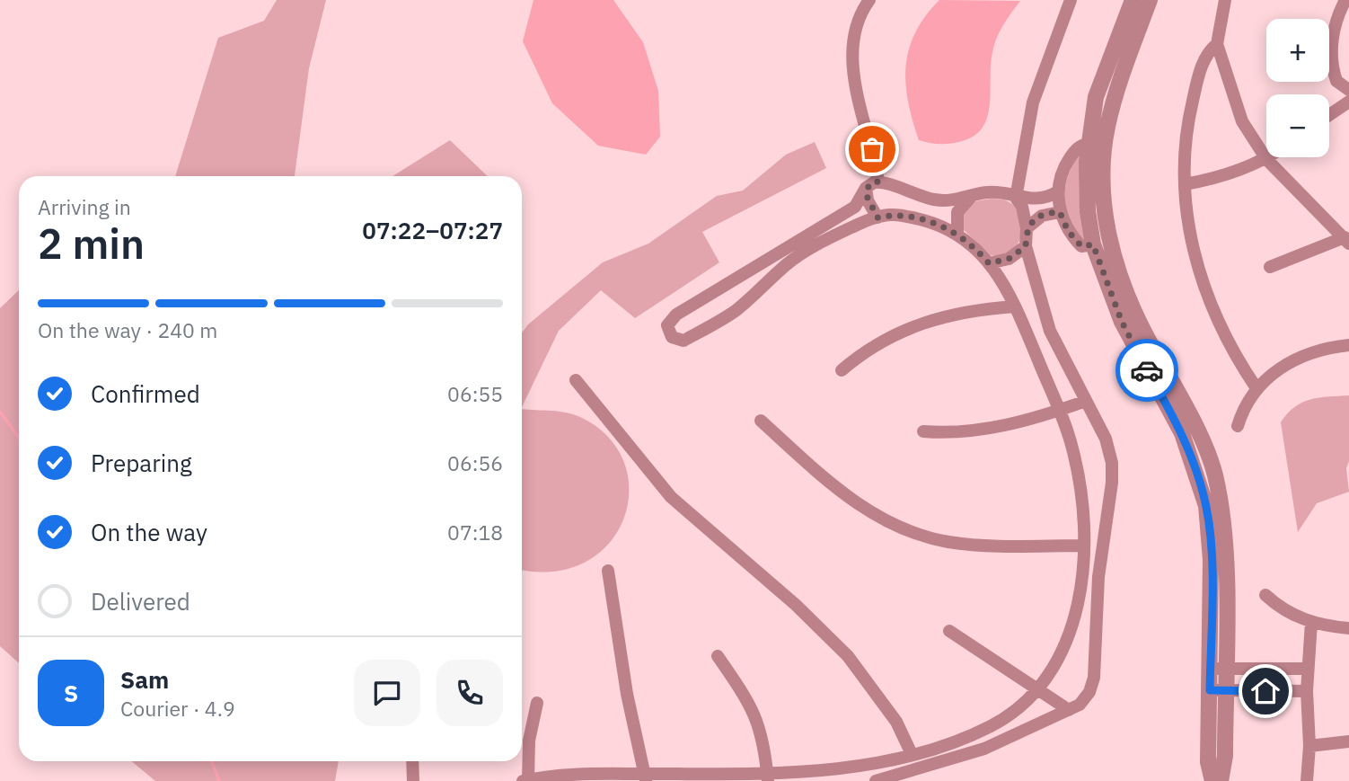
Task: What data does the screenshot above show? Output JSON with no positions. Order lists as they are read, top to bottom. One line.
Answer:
{"page":{"map_buttons":["+","−"],"heading":["2 min","Arriving in","07:22–07:27"],"panel":["Sam","Courier · 4.9"],"bar":"On the way · 240 m","list":[["Confirmed","06:55"],["Preparing","06:56"],["On the way","07:18"],"Delivered"],"round":"S"}}
